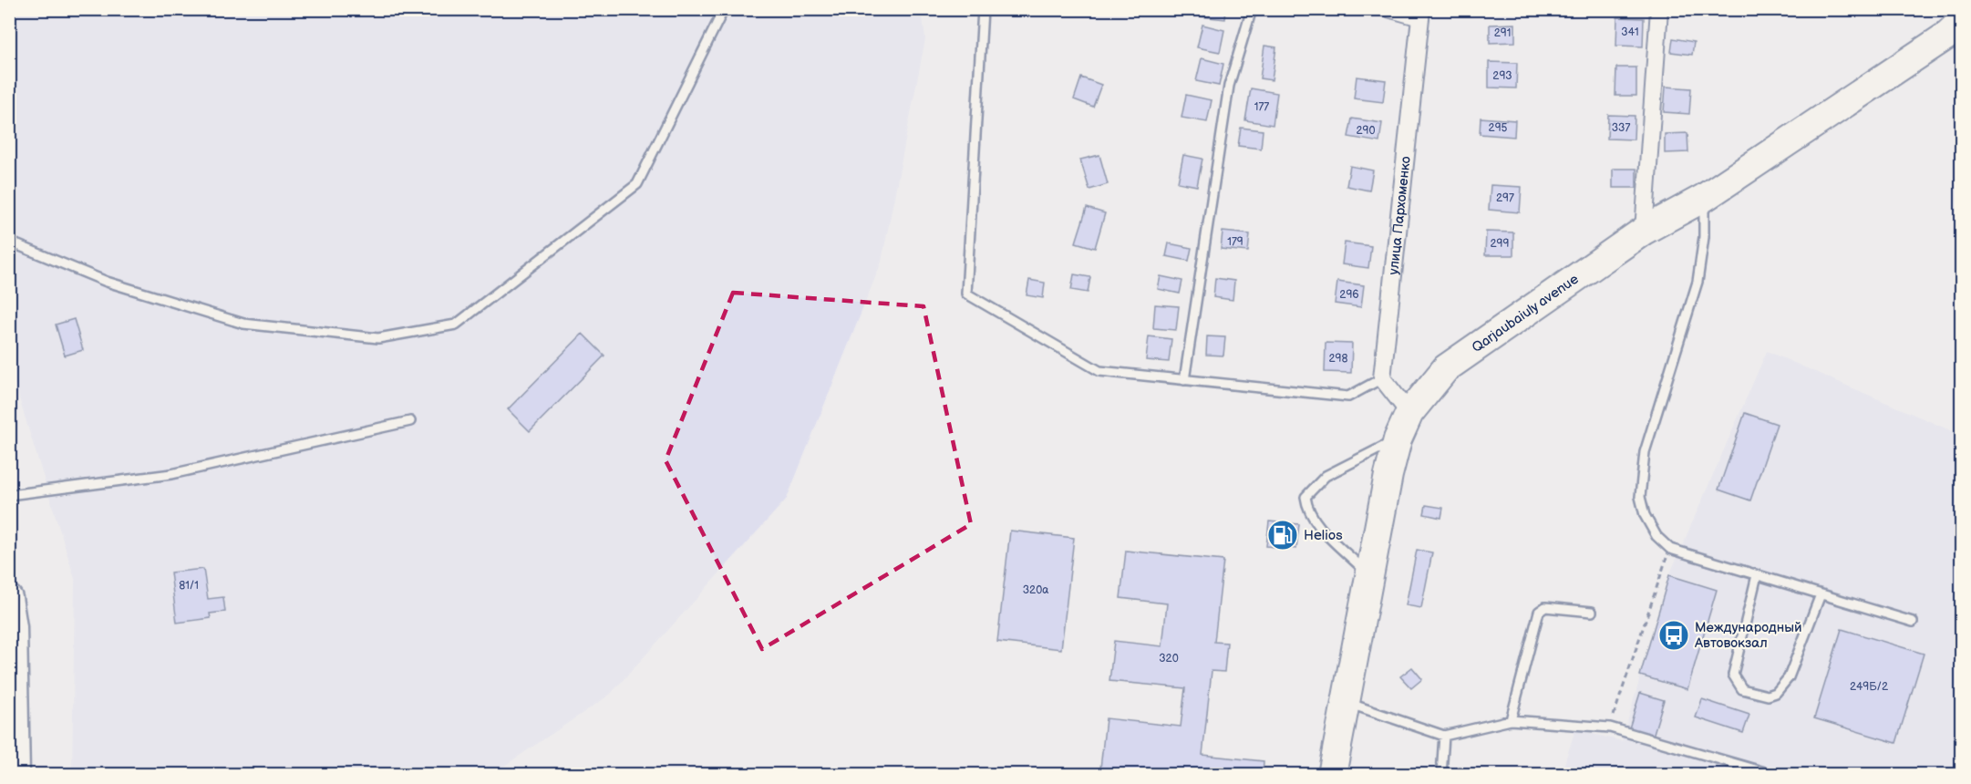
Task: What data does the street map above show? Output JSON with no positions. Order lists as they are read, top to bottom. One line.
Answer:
{"streets":{"highway":["Qarjaubaiuly avenue"],"street":["улица Пархоменко"]},"places":{"fuel station":["Helios"],"bus stop":["Международный Автовокзал"]},"house_numbers":["341","291","293","177","295","337","290","297","179","299","296","298","81/1","320а","320","249Б/2"]}
